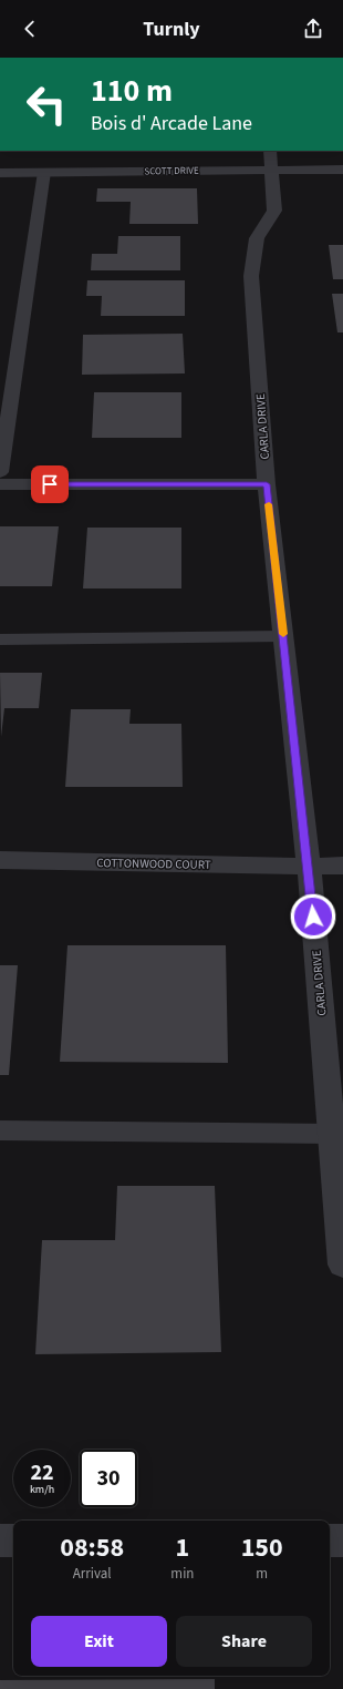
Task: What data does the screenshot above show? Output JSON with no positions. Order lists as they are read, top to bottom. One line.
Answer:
{"streets":{"street":["SCOTT DRIVE","CARLA DRIVE","COTTONWOOD COURT"]},"crossings":[["SCOTT DRIVE","CARLA DRIVE"],["CARLA DRIVE","COTTONWOOD COURT"]],"page":{"header":"Turnly","turn":["110 m","Bois d' Arcade Lane"],"speed":"22 km/h","limit":"30","eta":["08:58","Arrival","1","min","150","m"],"buttons":["Exit","Share"]}}
